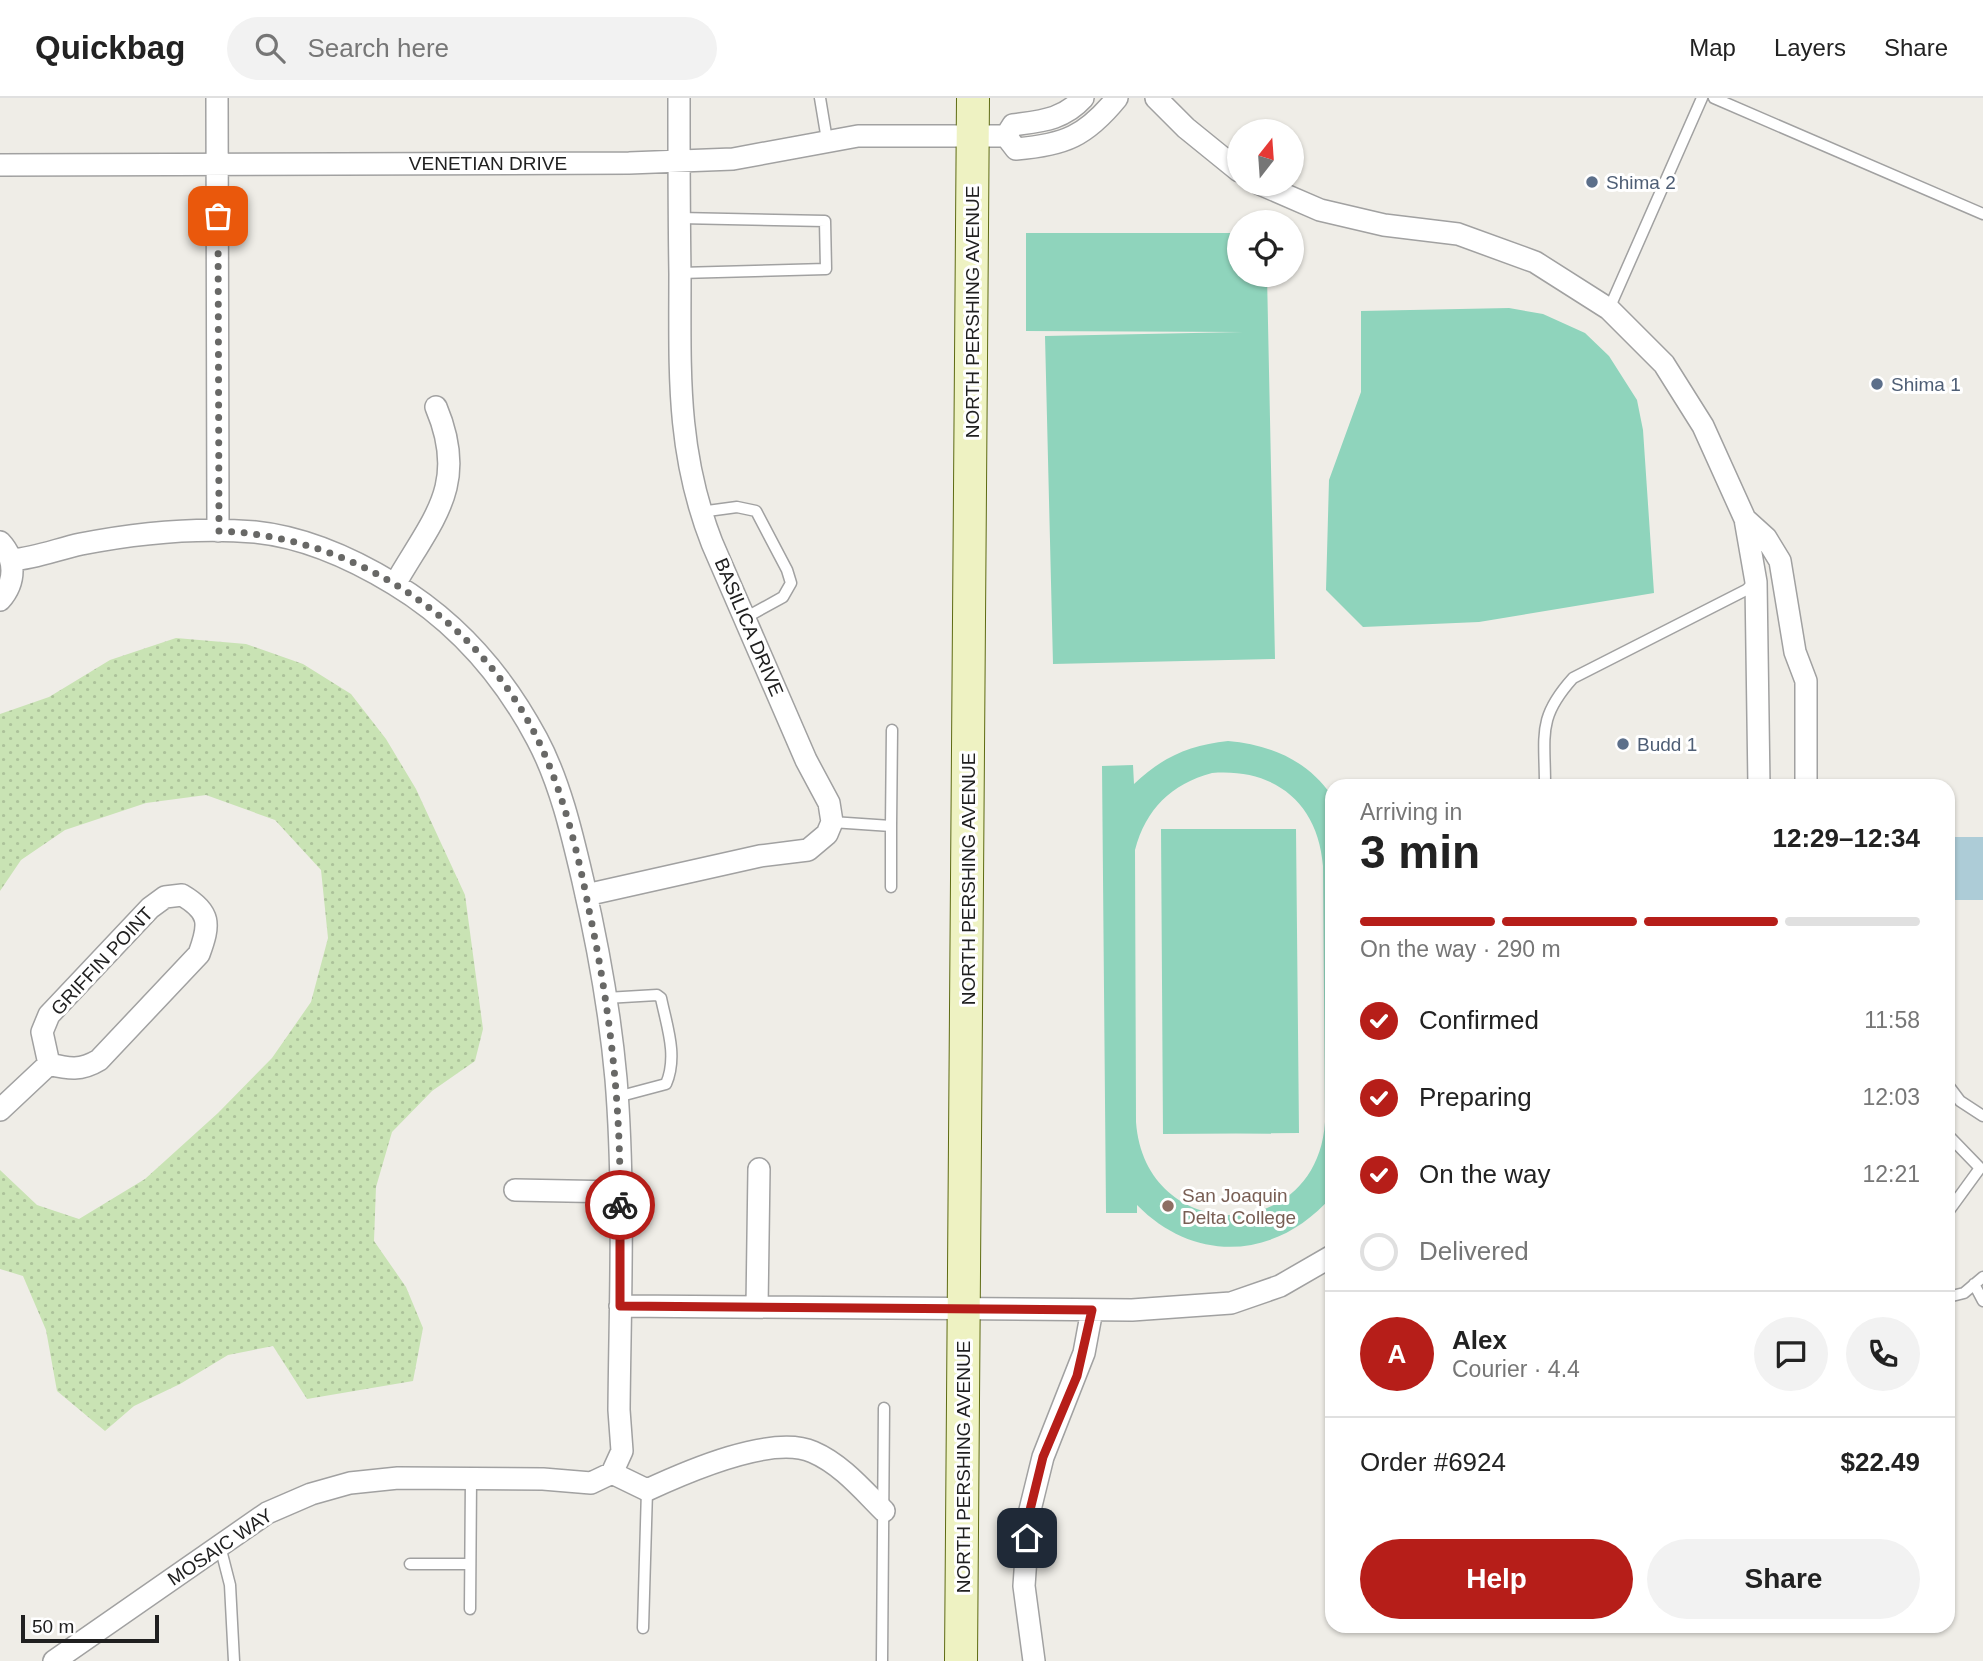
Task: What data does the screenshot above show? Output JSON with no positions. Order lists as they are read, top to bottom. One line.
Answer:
{"streets":{"main road":["NORTH PERSHING AVENUE"],"street":["VENETIAN DRIVE","BASILICA DRIVE","GRIFFIN POINT","MOSAIC WAY"]},"crossings":[["VENETIAN DRIVE","NORTH PERSHING AVENUE"],["VENETIAN DRIVE","BASILICA DRIVE"]],"places":["Shima 2","Shima 1","Budd 1","San Joaquin Delta College"],"scale_bar":"50 m","north":"top","page":{"header":"Quickbag","search":"Search here","nav":["Map","Layers","Share"],"heading":["3 min","Arriving in","12:29–12:34"],"panel":["Alex","Courier · 4.4","Order #6924","$22.49"],"bar":"On the way · 290 m","list":[["Confirmed","11:58"],["Preparing","12:03"],["On the way","12:21"],"Delivered"],"round":"A","buttons":["Help","Share"],"scale":"50 m"}}
